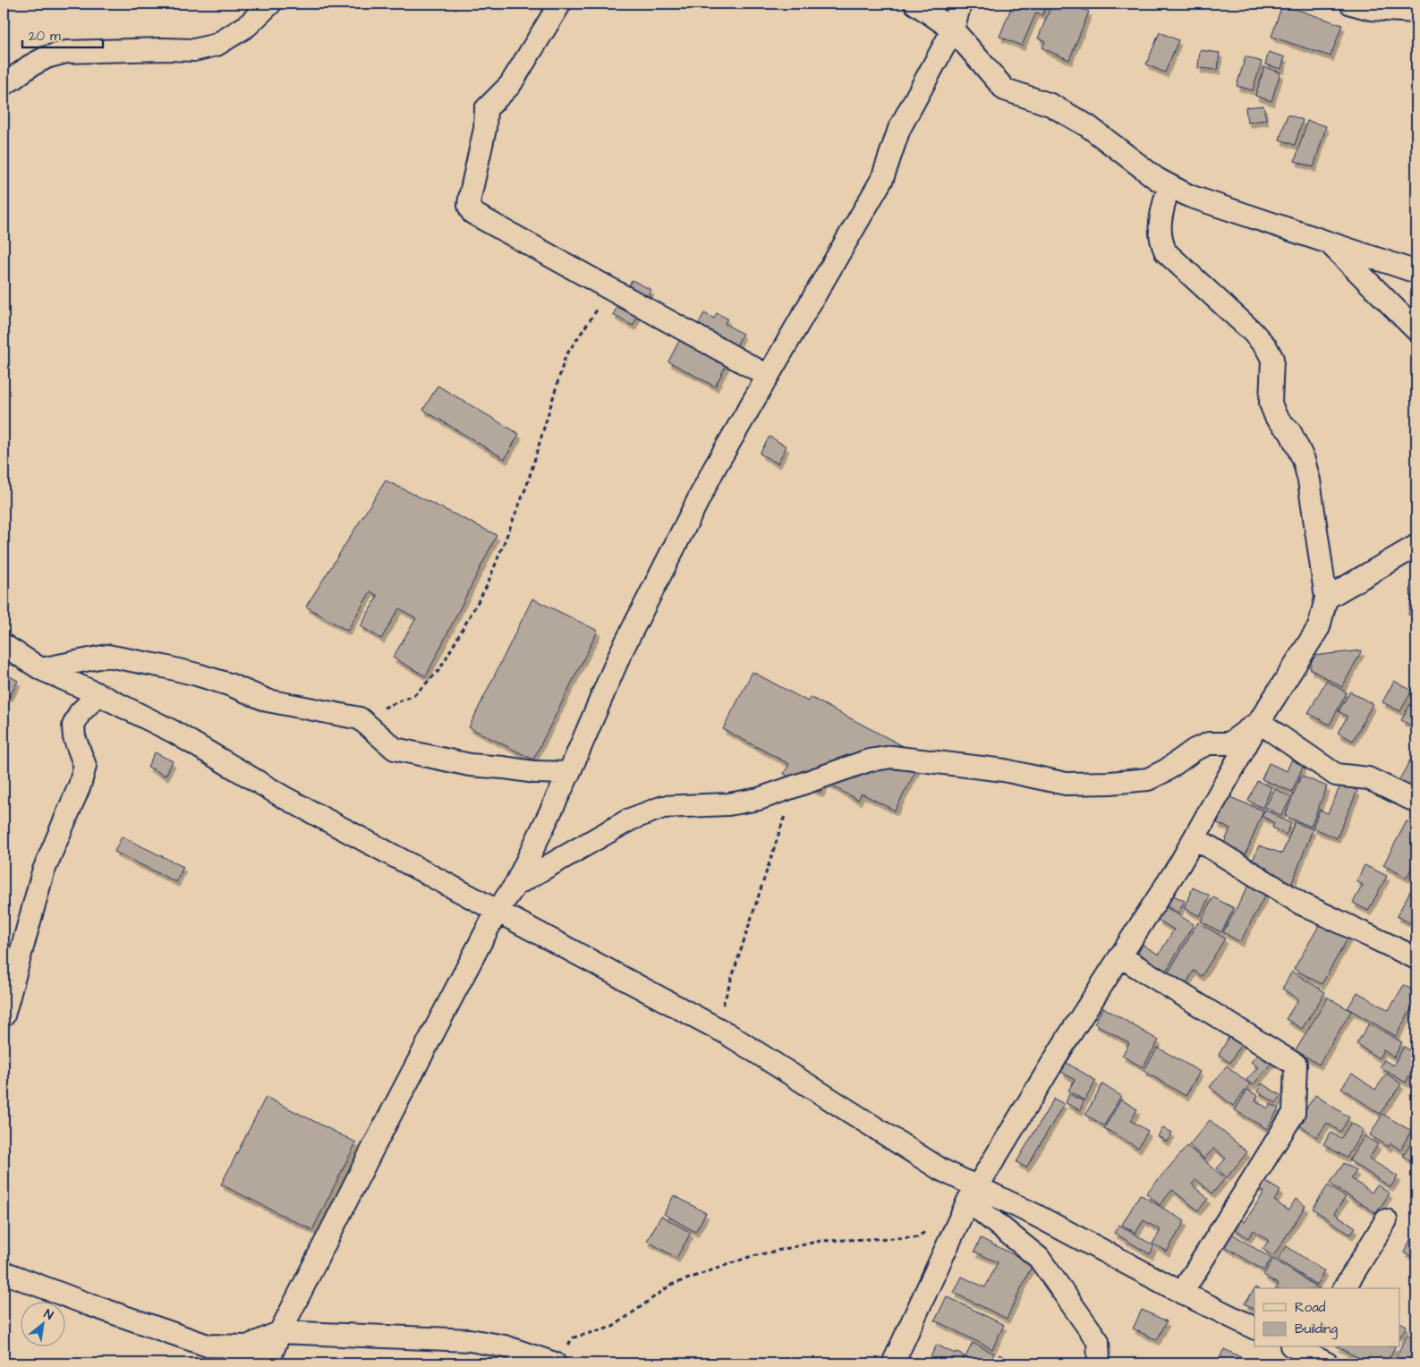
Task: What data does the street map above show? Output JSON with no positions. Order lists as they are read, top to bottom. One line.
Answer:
{"legend":["Road","Building"],"scale_bar":"20 m","north":"top right"}
